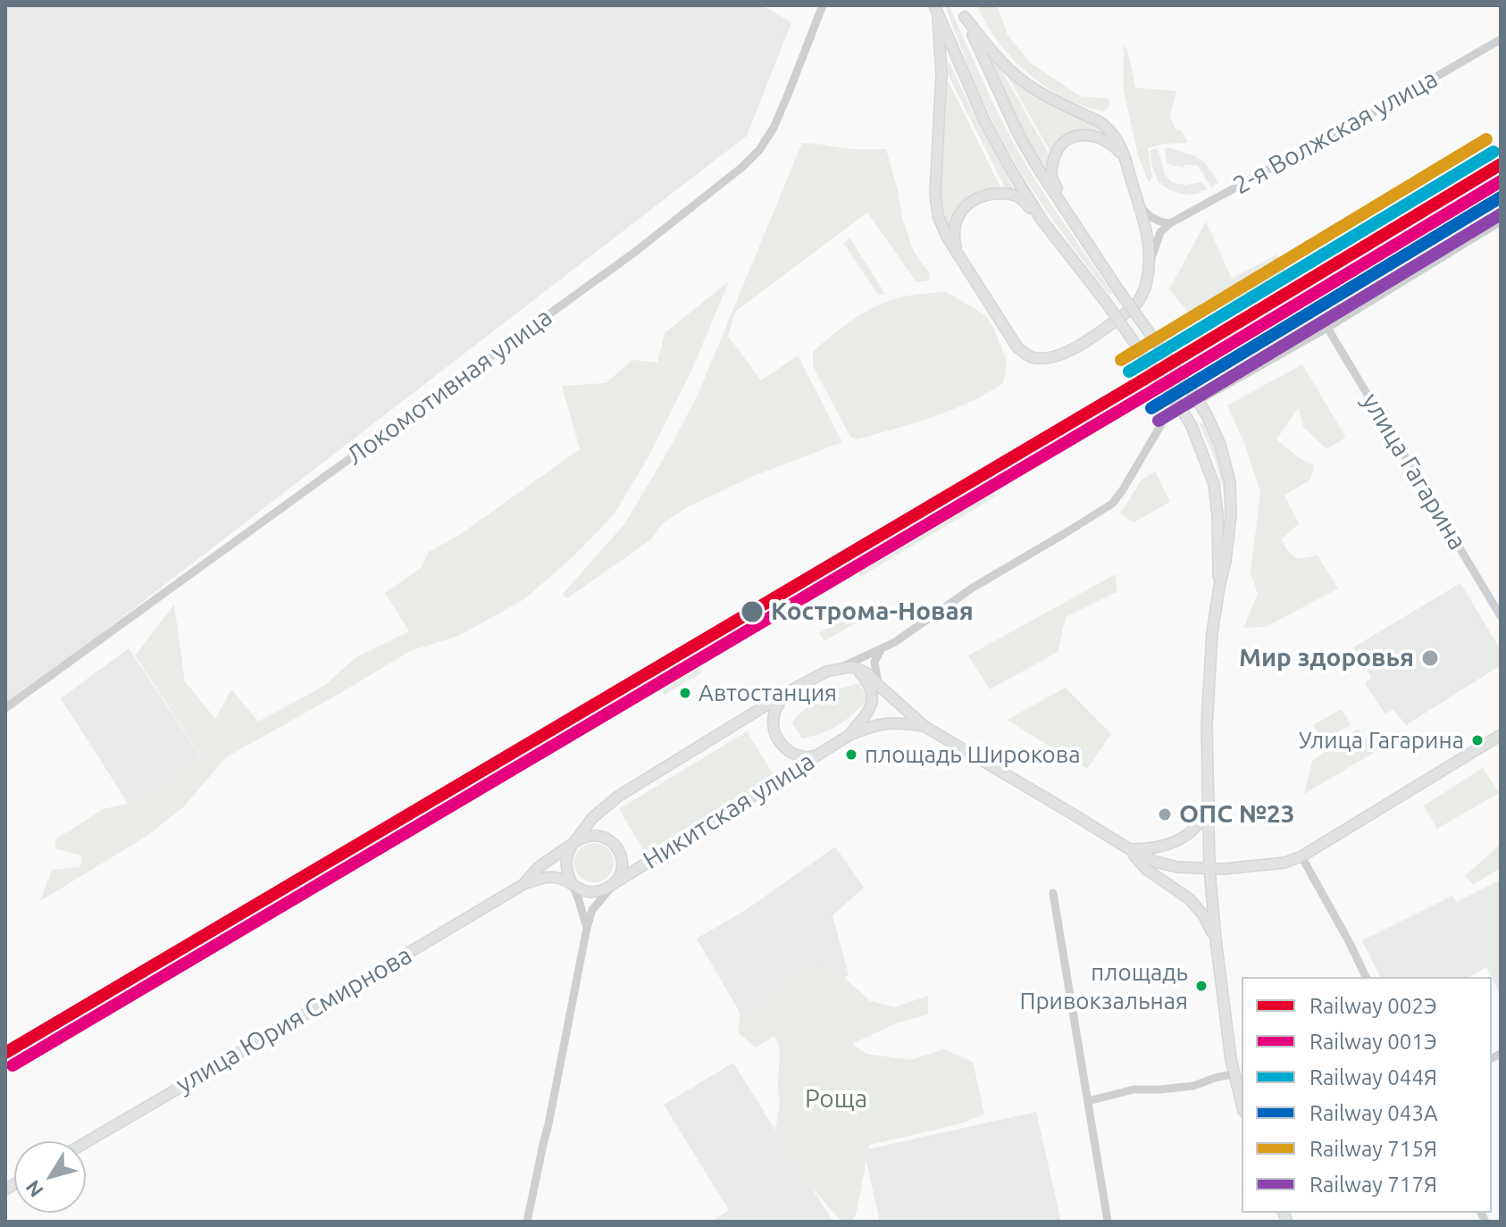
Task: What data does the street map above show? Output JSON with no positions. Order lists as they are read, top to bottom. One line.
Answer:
{"streets":{"main road":["Никитская улица","улица Юрия Смирнова"],"street":["2-я Волжская улица","Локомотивная улица","улица Гагарина"]},"parks":["Роща"],"places":["Кострома-Новая","Мир здоровья","Автостанция","Улица Гагарина","площадь Широкова","ОПС №23","площадь Привокзальная"],"lines":["rail line 715Я","rail line 044Я","rail line 002Э","rail line 001Э","rail line 043А","rail line 717Я"],"legend":["Railway 002Э","Railway 001Э","Railway 044Я","Railway 043А","Railway 715Я","Railway 717Я"],"north":"bottom left"}
